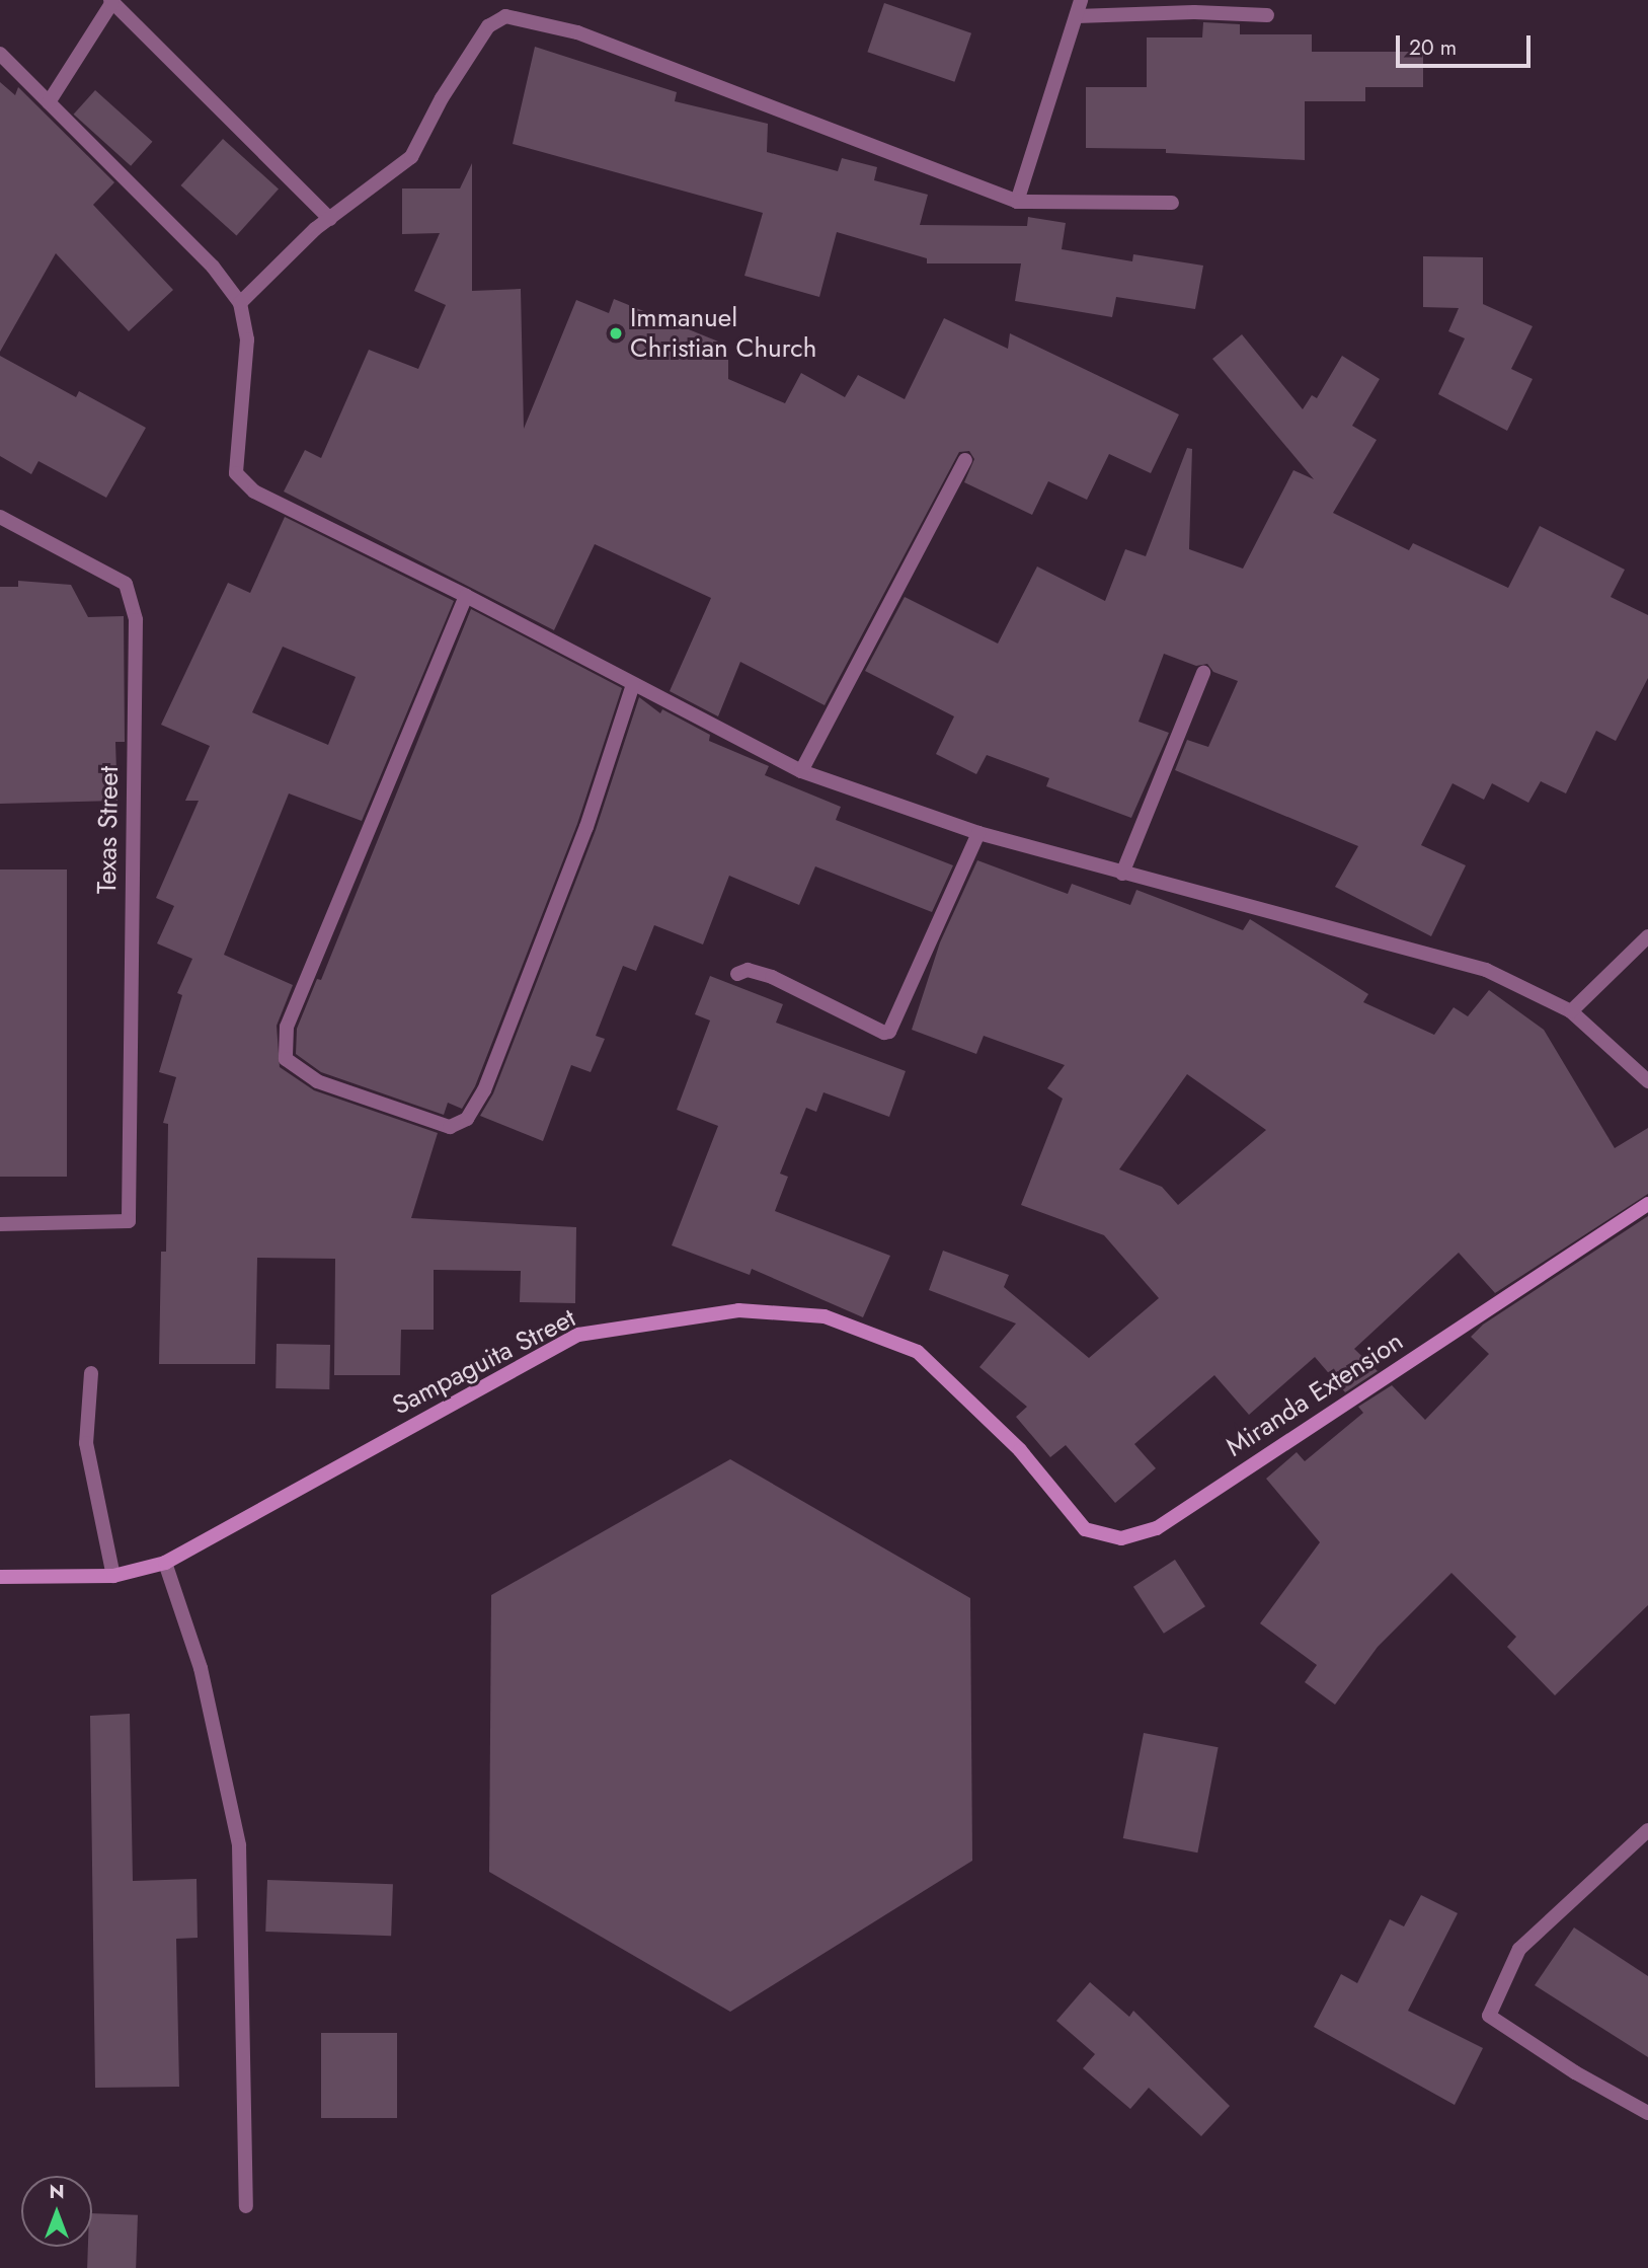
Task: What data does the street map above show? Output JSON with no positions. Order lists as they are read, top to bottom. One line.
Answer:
{"streets":{"main road":["Sampaguita Street","Miranda Extension"],"street":["Texas Street"]},"crossings":[["Sampaguita Street","Miranda Extension"]],"places":["Immanuel Christian Church"],"scale_bar":"20 m","north":"top"}
